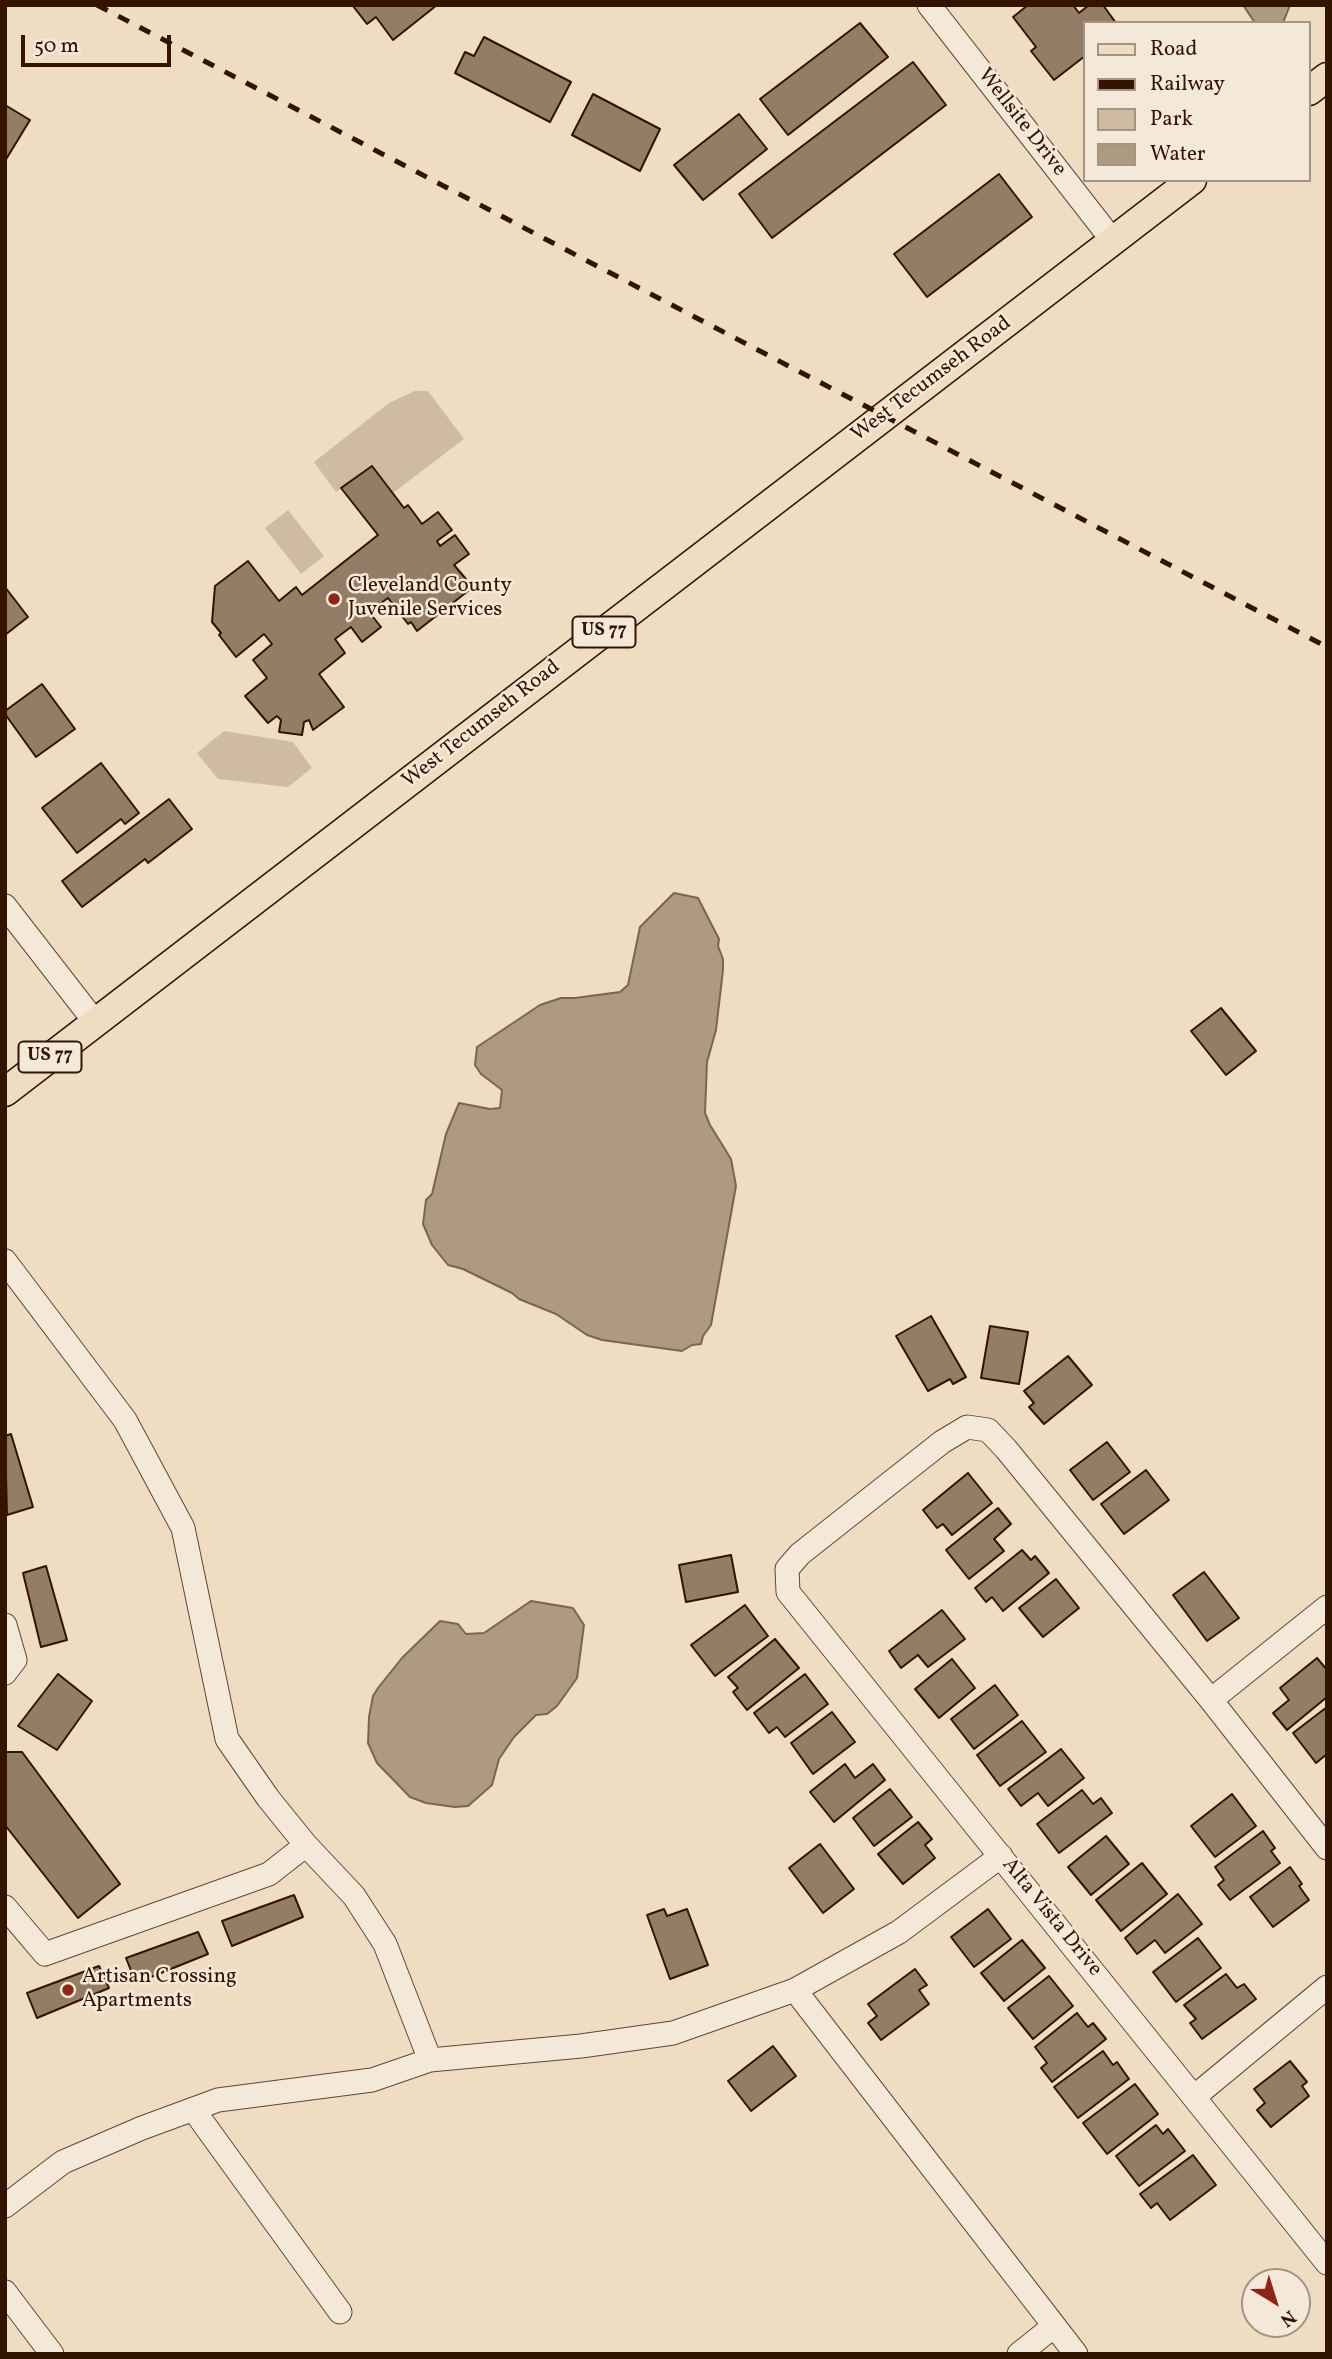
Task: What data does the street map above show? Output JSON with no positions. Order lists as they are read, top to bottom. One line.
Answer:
{"streets":{"main road":["West Tecumseh Road","US 77"],"street":["Wellsite Drive","Alta Vista Drive"]},"crossings":[["Wellsite Drive","West Tecumseh Road"]],"places":["Cleveland County Juvenile Services","Artisan Crossing Apartments"],"legend":["Road","Railway","Park","Water"],"scale_bar":"50 m","north":"bottom right"}
